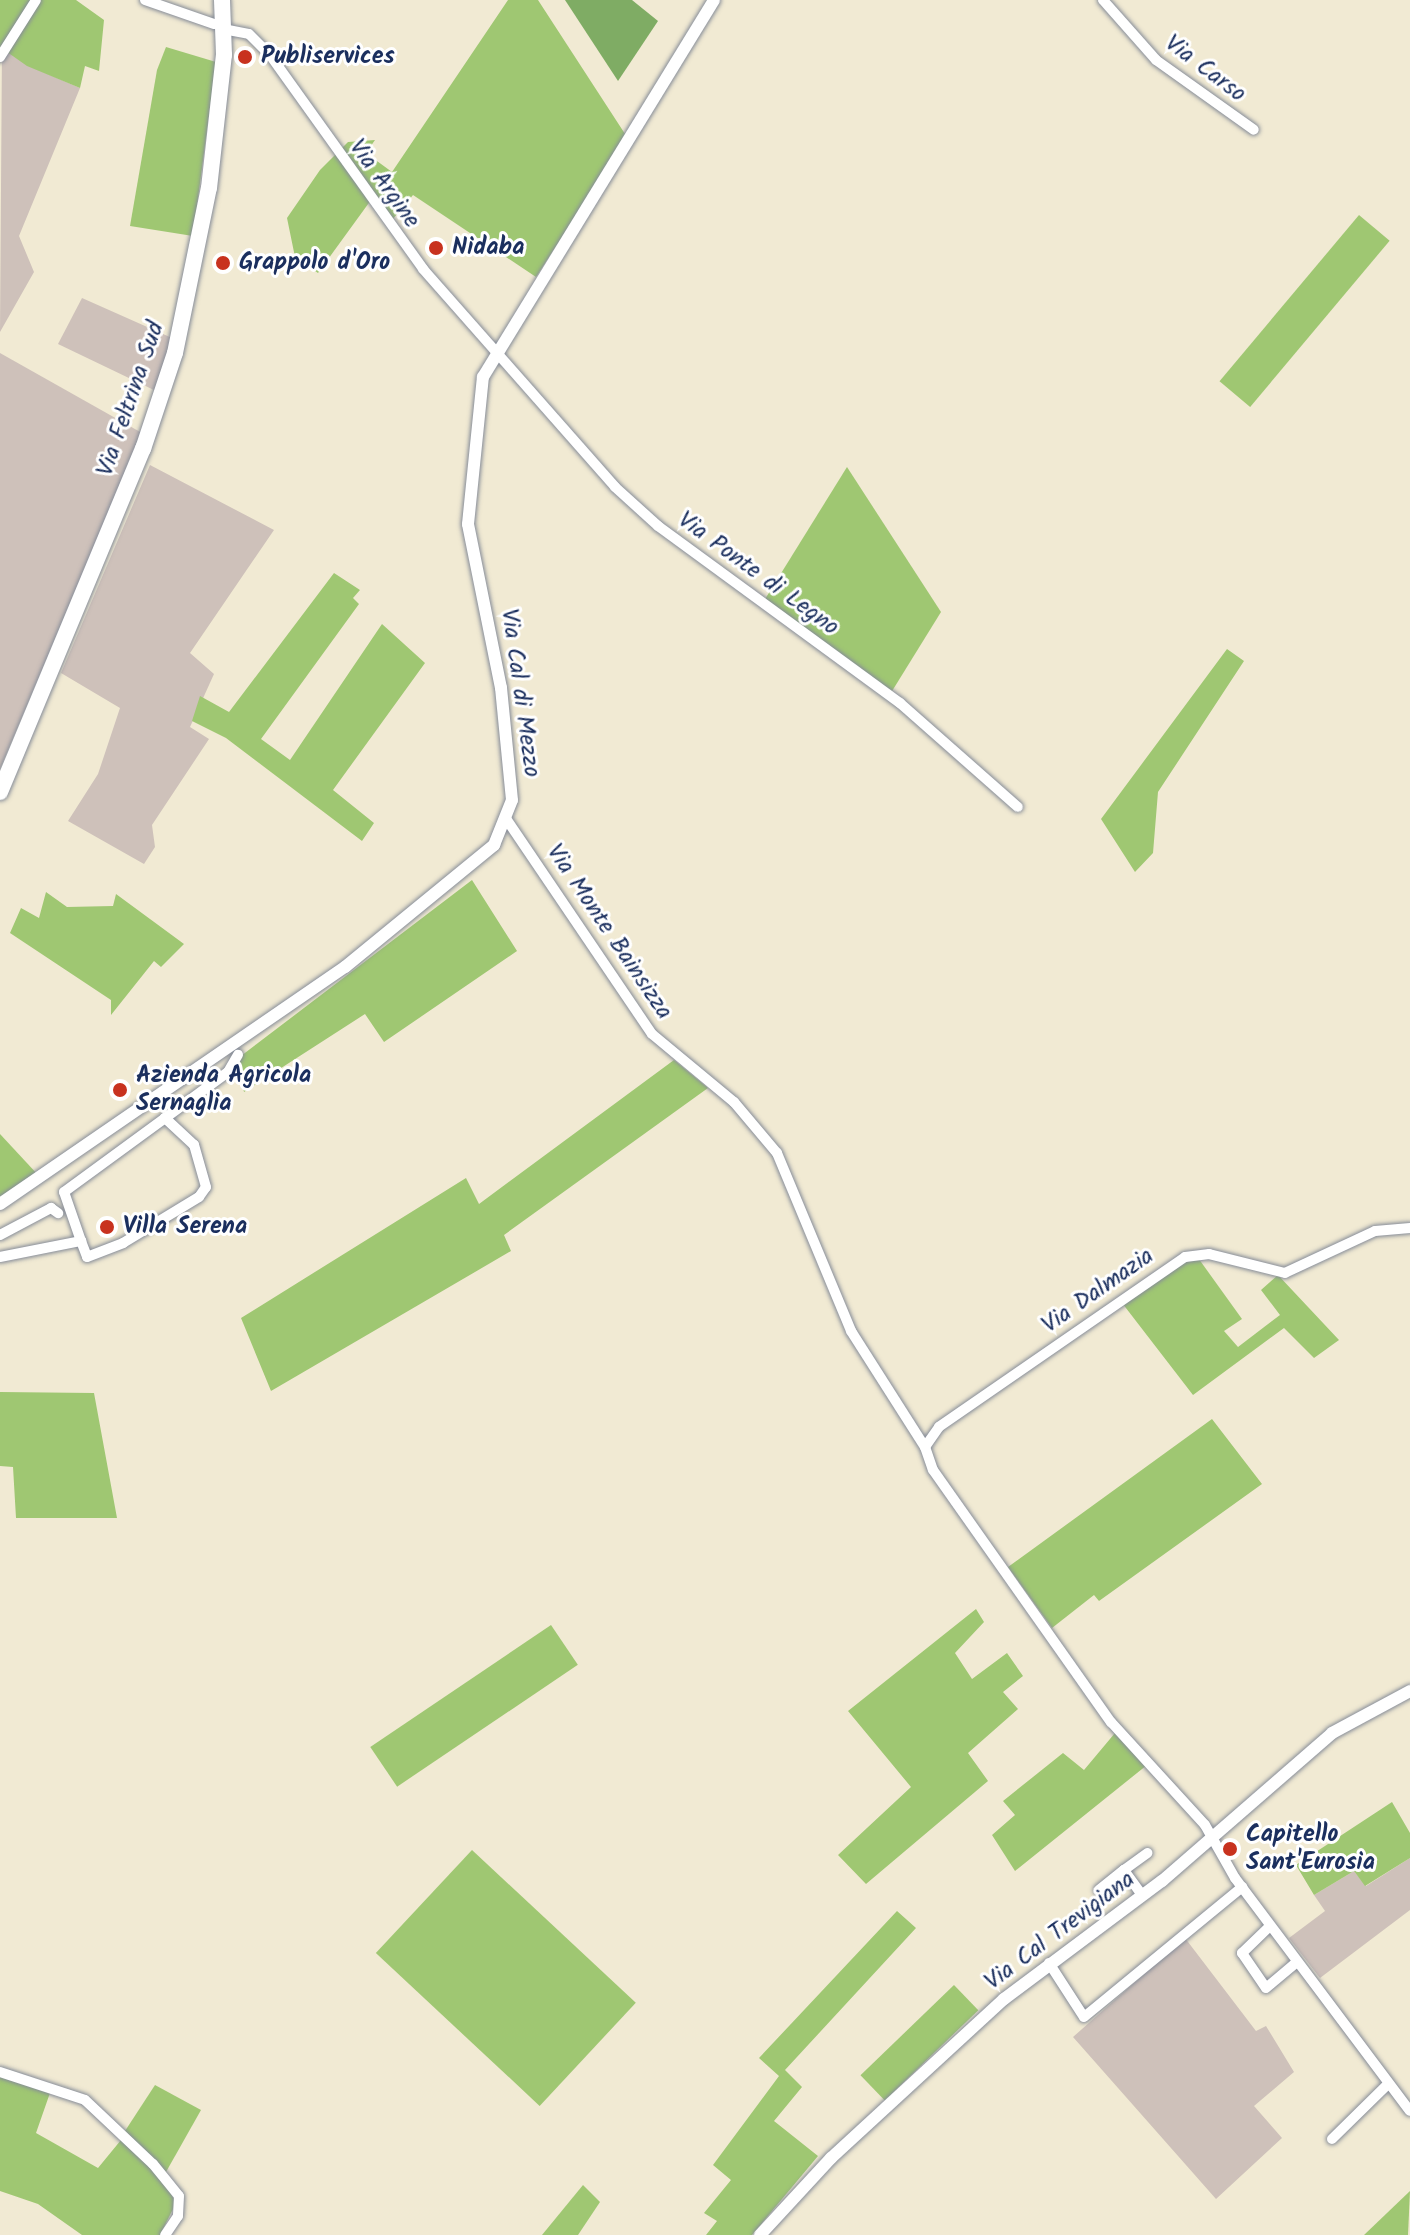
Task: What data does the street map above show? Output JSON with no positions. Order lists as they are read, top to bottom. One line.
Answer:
{"streets":{"main road":["Via Feltrina Sud"],"street":["Via Carso","Via Argine","Via Ponte di Legno","Via Cal di Mezzo","Via Monte Bainsizza","Via Dalmazia","Via Cal Trevigiana"]},"crossings":[["Via Argine","Via Feltrina Sud"],["Via Argine","Via Ponte di Legno"],["Via Argine","Via Cal di Mezzo"],["Via Ponte di Legno","Via Cal di Mezzo"],["Via Cal di Mezzo","Via Monte Bainsizza"],["Via Monte Bainsizza","Via Dalmazia"]],"places":["Publiservices","Nidaba","Grappolo d'Oro","Azienda Agricola Sernaglia","Villa Serena","Capitello Sant'Eurosia"]}
